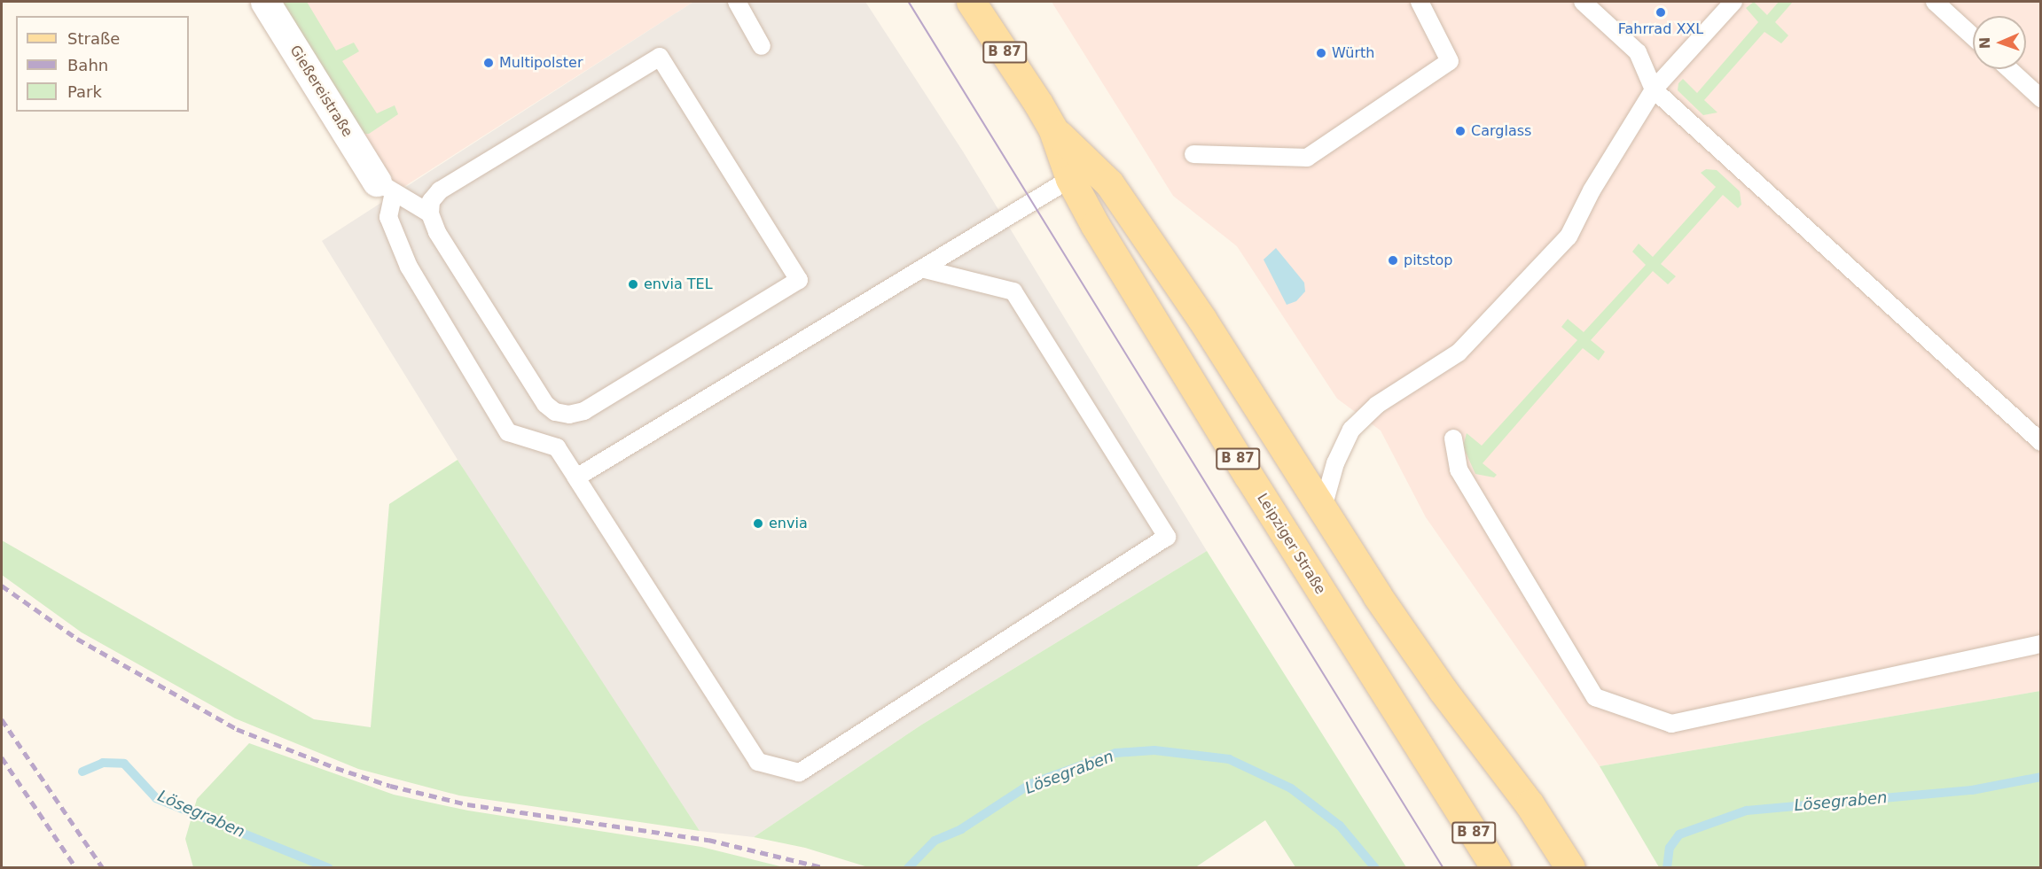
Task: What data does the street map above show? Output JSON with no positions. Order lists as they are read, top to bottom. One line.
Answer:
{"streets":{"main road":["B 87","Leipziger Straße"],"street":["Gießereistraße"]},"water":["Lösegraben"],"places":["Fahrrad XXL","Würth","Multipolster","Carglass","pitstop","envia TEL","envia"],"legend":["Straße","Bahn","Park"],"north":"left"}
